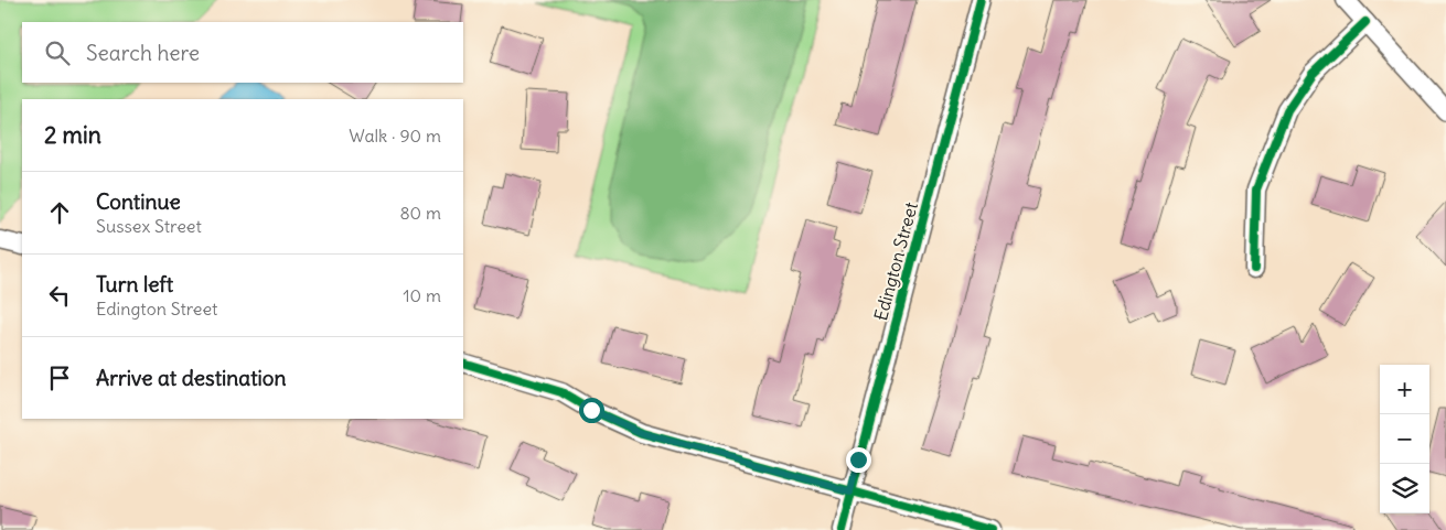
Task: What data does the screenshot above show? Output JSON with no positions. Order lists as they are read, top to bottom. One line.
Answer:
{"streets":{"street":["Edington Street"]},"page":{"search":"Search here","heading":["2 min","Walk · 90 m"],"list":[["Continue","Sussex Street","80 m"],["Turn left","Edington Street","10 m"],"Arrive at destination"],"map_buttons":["+","−"]}}
